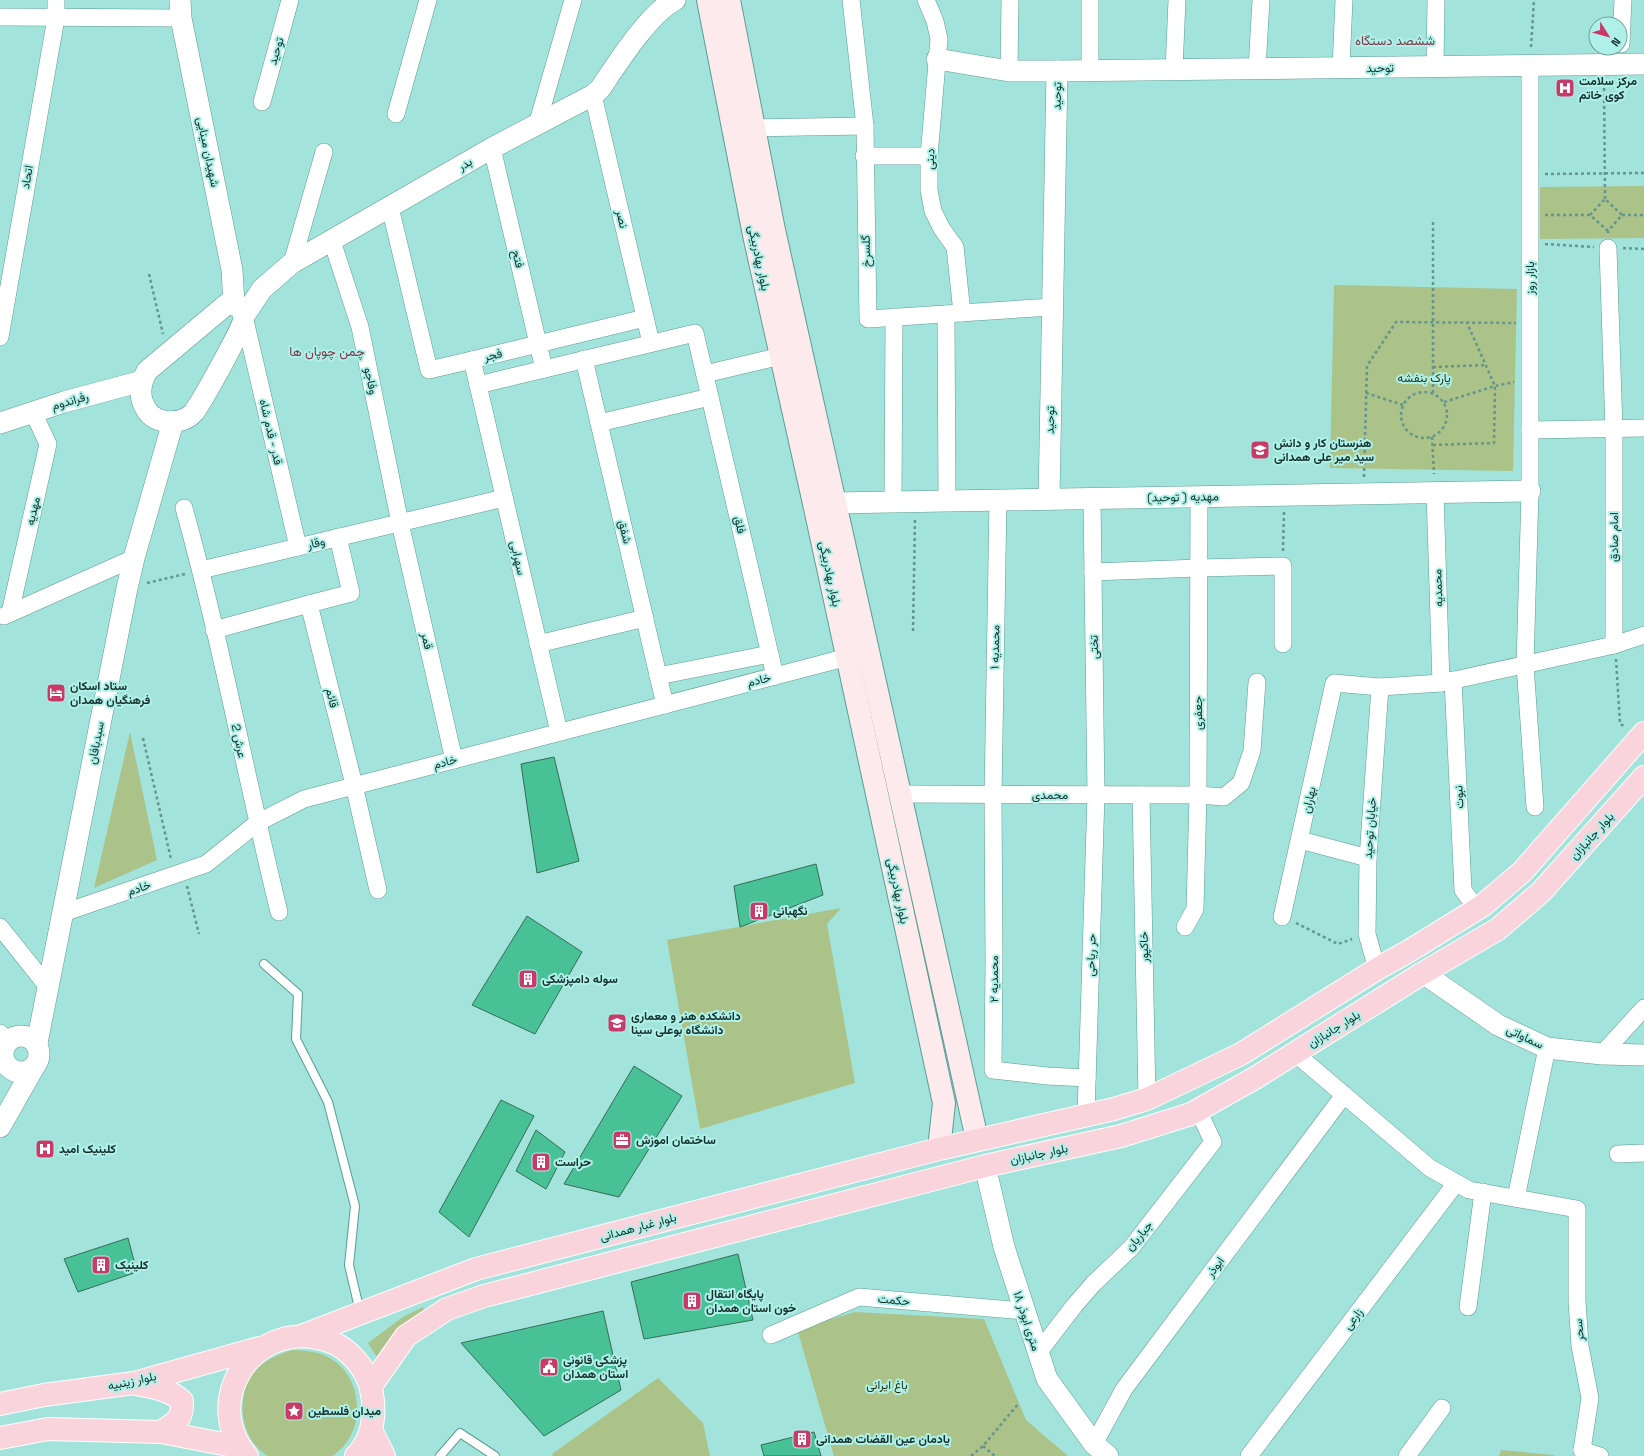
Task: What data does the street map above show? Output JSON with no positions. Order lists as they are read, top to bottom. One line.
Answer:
{"streets":{"main road":["بلوار بهادربیگی","بلوار جانبازان","بلوار غبار همدانی","بلوار زینبیه"],"street":["توحید","شهیدان مینایی","دینی","بدر","اتحاد","نصر","گلسرخ","فتح","بازار روز","فجر","وفاجو","رفراندوم","قدر - قدم شاه","مهدیه ( توحید)","مهدیه","فلق","شفق","امام صادق","وقار","سهرابی","محمدیه","قمر","محمدیه ۱","تختی","خادم","قائم","جعفری","عرش 2","سبدبافان","محمدی","نبوت","بهاران","خیابان توحید","خاکپور","حر ریاحی","محمدیه ۲","سماواتی","جباریان","ابوذر","حکمت","زارعی","۱۸ متری ابوذر","سحر"]},"crossings":[["توحید","گلسرخ"],["توحید","بازار روز"],["توحید","مهدیه ( توحید)"],["شهیدان مینایی","بدر"],["شهیدان مینایی","قدر - قدم شاه"],["دینی","گلسرخ"],["دینی","مهدیه ( توحید)"],["بدر","نصر"],["بدر","فتح"],["بدر","وفاجو"],["بدر","قدر - قدم شاه"],["نصر","فجر"],["نصر","فلق"],["بلوار بهادربیگی","مهدیه ( توحید)"],["بلوار بهادربیگی","خادم"],["بلوار بهادربیگی","محمدی"],["بلوار بهادربیگی","بلوار غبار همدانی"],["فتح","فجر"],["بازار روز","مهدیه ( توحید)"],["فجر","سهرابی"],["وفاجو","وقار"],["وفاجو","قمر"],["رفراندوم","مهدیه"],["قدر - قدم شاه","وقار"],["مهدیه ( توحید)","محمدیه"],["مهدیه ( توحید)","محمدیه ۱"],["مهدیه ( توحید)","تختی"],["مهدیه ( توحید)","جعفری"],["فلق","خادم"],["شفق","خادم"],["وقار","سهرابی"],["وقار","قمر"],["وقار","عرش 2"],["سهرابی","خادم"],["محمدیه","نبوت"],["قمر","خادم"],["محمدیه ۱","محمدی"],["محمدیه ۱","محمدیه ۲"],["تختی","محمدی"],["تختی","حر ریاحی"],["خادم","قائم"],["خادم","عرش 2"],["خادم","سبدبافان"],["جعفری","محمدی"],["محمدی","خاکپور"],["محمدی","حر ریاحی"],["محمدی","محمدیه ۲"],["بهاران","خیابان توحید"],["بلوار جانبازان","سماواتی"],["بلوار جانبازان","جباریان"],["بلوار جانبازان","۱۸ متری ابوذر"],["حر ریاحی","محمدیه ۲"],["جباریان","۱۸ متری ابوذر"],["ابوذر","۱۸ متری ابوذر"],["حکمت","۱۸ متری ابوذر"]],"districts":["ششصد دستگاه","چمن چوپان ها"],"parks":["پارک بنفشه","باغ ایرانی"],"places":{"hospital":["مرکز سلامت کوی خاتم","کلینیک امید"],"school or university":["هنرستان کار و دانش سید میر علی همدانی","دانشکده هنر و معماری دانشگاه بوعلی سینا"],"hotel":["ستاد اسکان فرهنگیان همدان"],"building":["نگهبانی","سوله دامپزشکی","حراست","کلینیک","پایگاه انتقال خون استان همدان","یادمان عین القضات همدانی"],"office":["ساختمان اموزش"],"public building":["پزشکی قانونی استان همدان"],"place":["میدان فلسطین"]},"north":"bottom right"}
